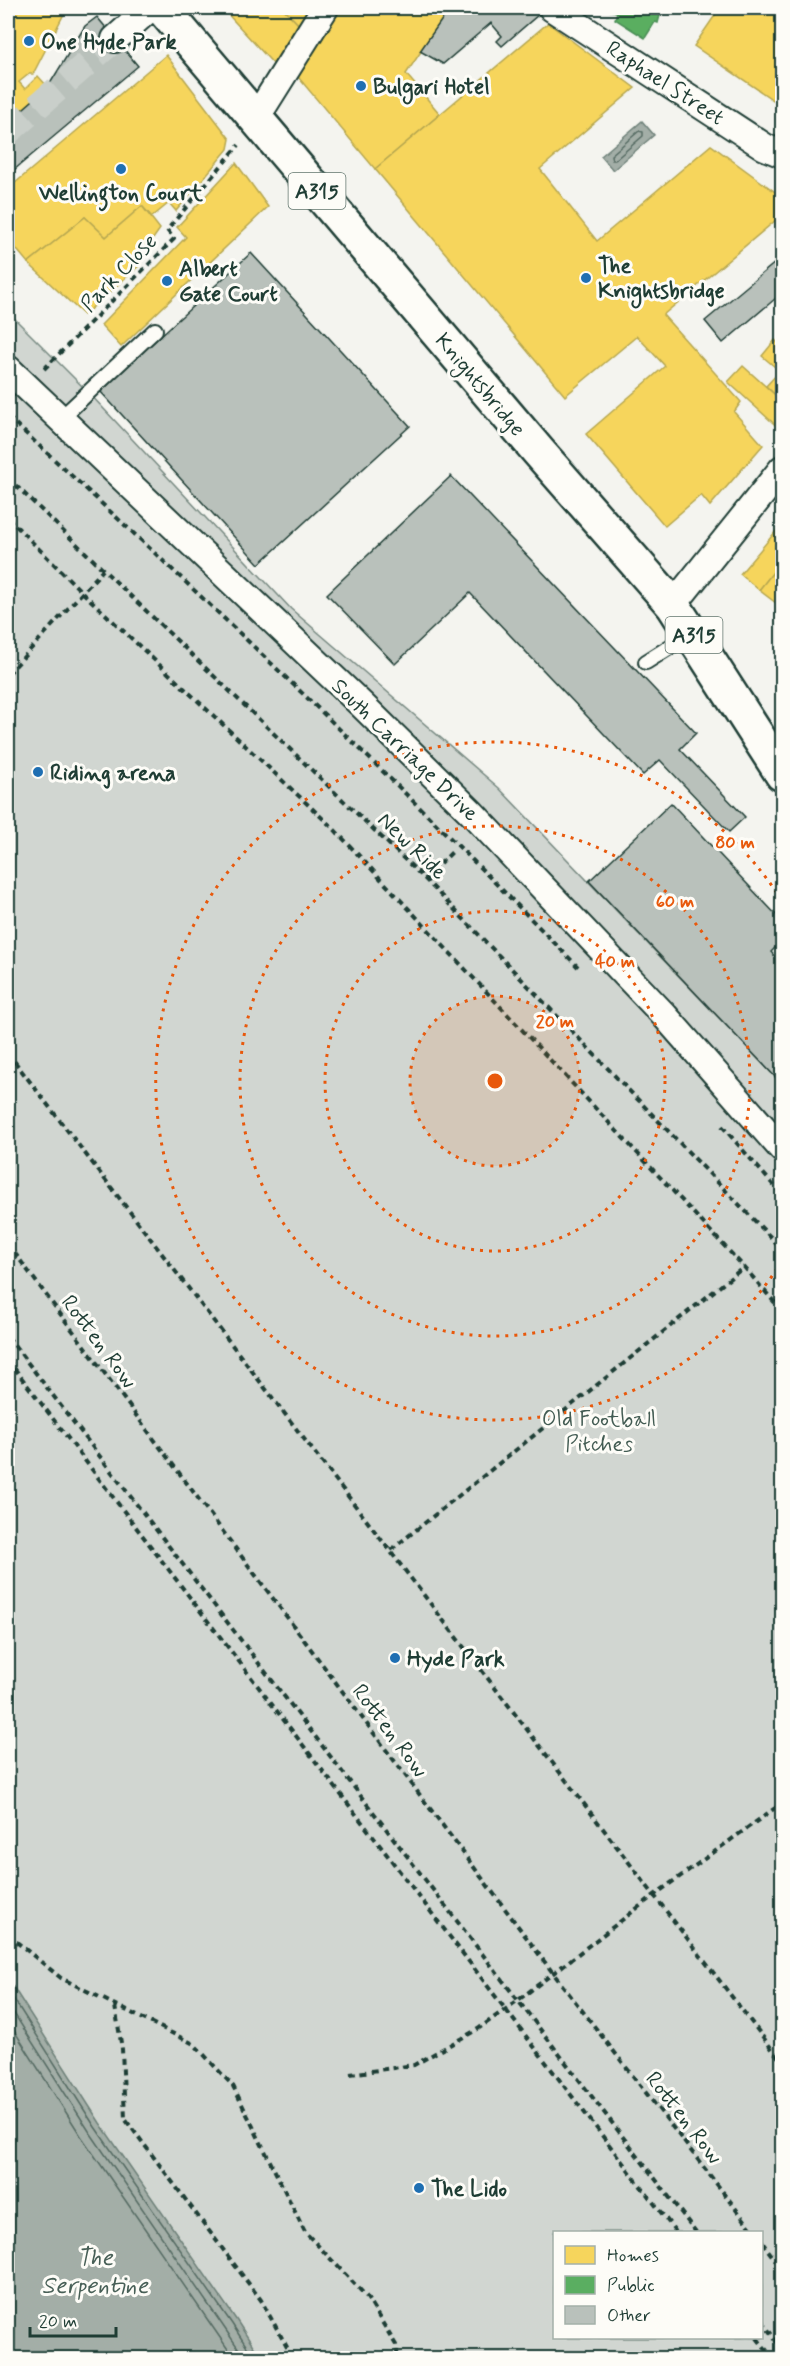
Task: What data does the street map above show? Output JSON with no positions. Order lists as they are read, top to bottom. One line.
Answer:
{"streets":{"main road":["A315","Knightsbridge"],"street":["Raphael Street","South Carriage Drive"],"path":["Park Close","New Ride","Rotten Row"]},"crossings":[["Park Close","Knightsbridge"],["Park Close","South Carriage Drive"]],"water":["The Serpentine"],"parks":["Old Football Pitches"],"places":["One Hyde Park","Bulgari Hotel","Wellington Court","The Knightsbridge","Albert Gate Court","Riding arena","Hyde Park","The Lido"],"legend":["Homes","Public","Other"],"scale_bar":"20 m","rings":["80 m","60 m","40 m","20 m"]}
